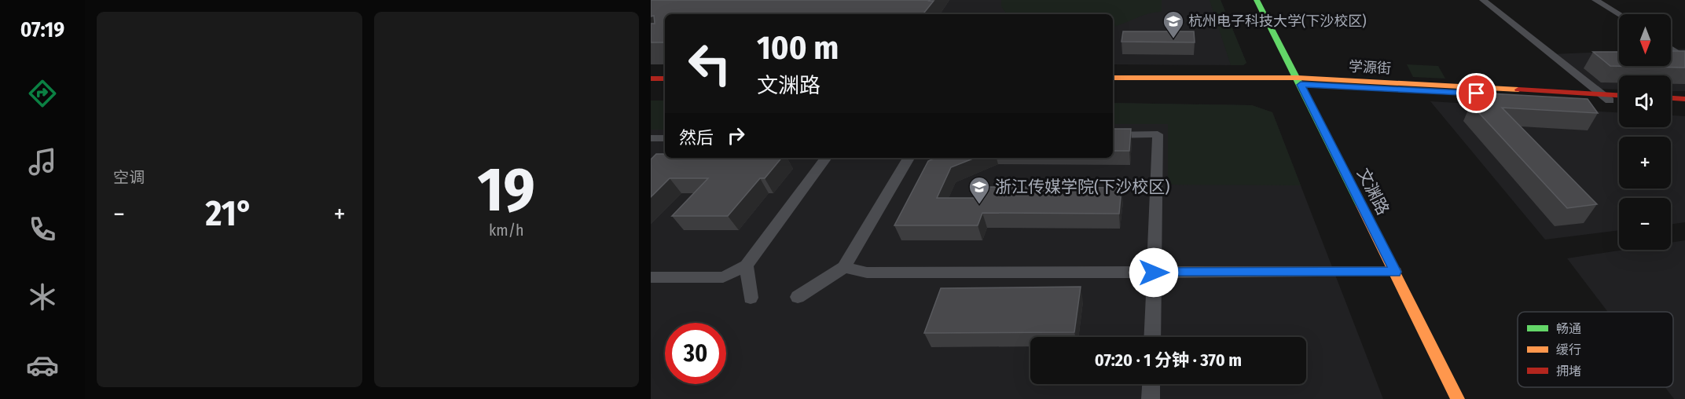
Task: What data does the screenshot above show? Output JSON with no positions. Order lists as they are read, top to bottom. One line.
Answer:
{"streets":{"main road":["学源街","文渊路"]},"crossings":[["学源街","文渊路"]],"places":{"school or university":["杭州电子科技大学(下沙校区)","浙江传媒学院(下沙校区)"]},"legend":["畅通","缓行","拥堵"],"north":"bottom","page":{"tabs":"07:19","tile":["空调",["19","km/h"]],"map_buttons":["+","−"],"turn":["100 m","文渊路"],"then":"然后","heat":["−","21°","+"],"limit":"30","trip":"07:20 · 1 分钟 · 370 m"}}
